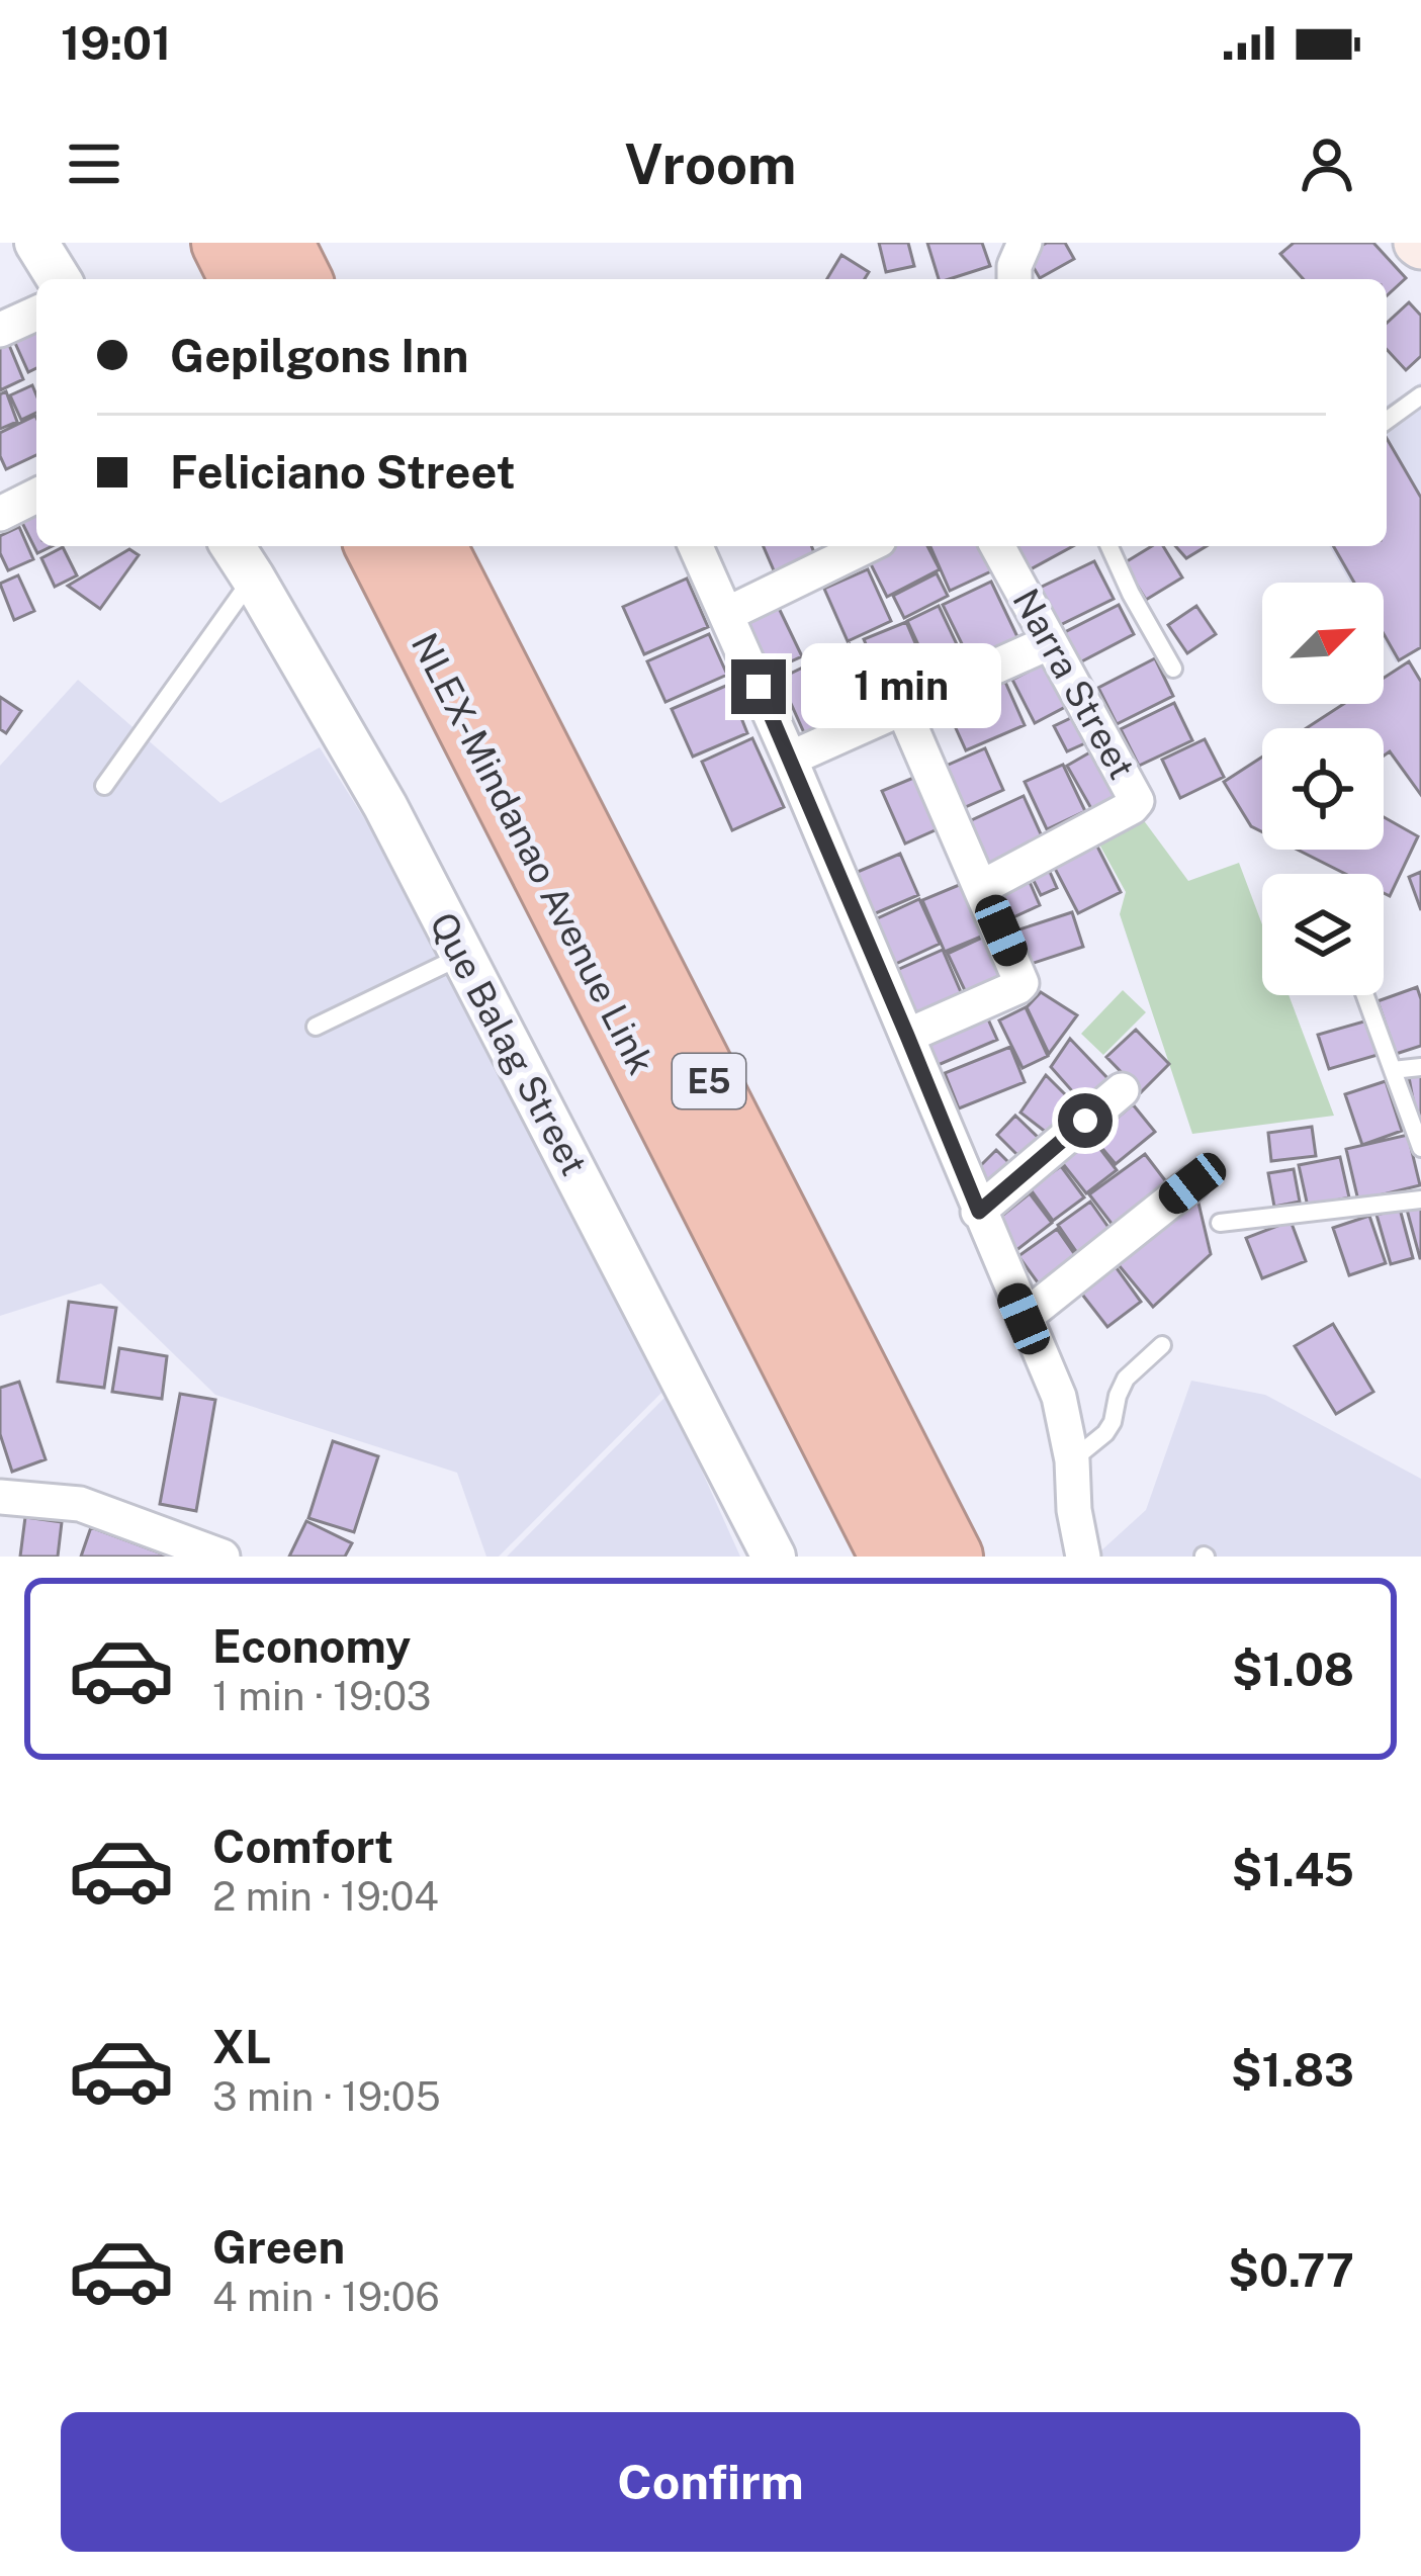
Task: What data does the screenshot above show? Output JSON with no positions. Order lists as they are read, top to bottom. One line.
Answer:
{"streets":{"highway":["NLEX-Mindanao Avenue Link","E5"],"street":["Narra Street","Que Balag Street"]},"north":"top right","page":{"status":"19:01","header":"Vroom","banner":["Gepilgons Inn","Feliciano Street"],"bubble":"1 min","list":[{"name":"Economy","note":"1 min · 19:03","value":"$1.08"},{"name":"Comfort","note":"2 min · 19:04","value":"$1.45"},{"name":"XL","note":"3 min · 19:05","value":"$1.83"},{"name":"Green","note":"4 min · 19:06","value":"$0.77"}],"buttons":"Confirm"}}
